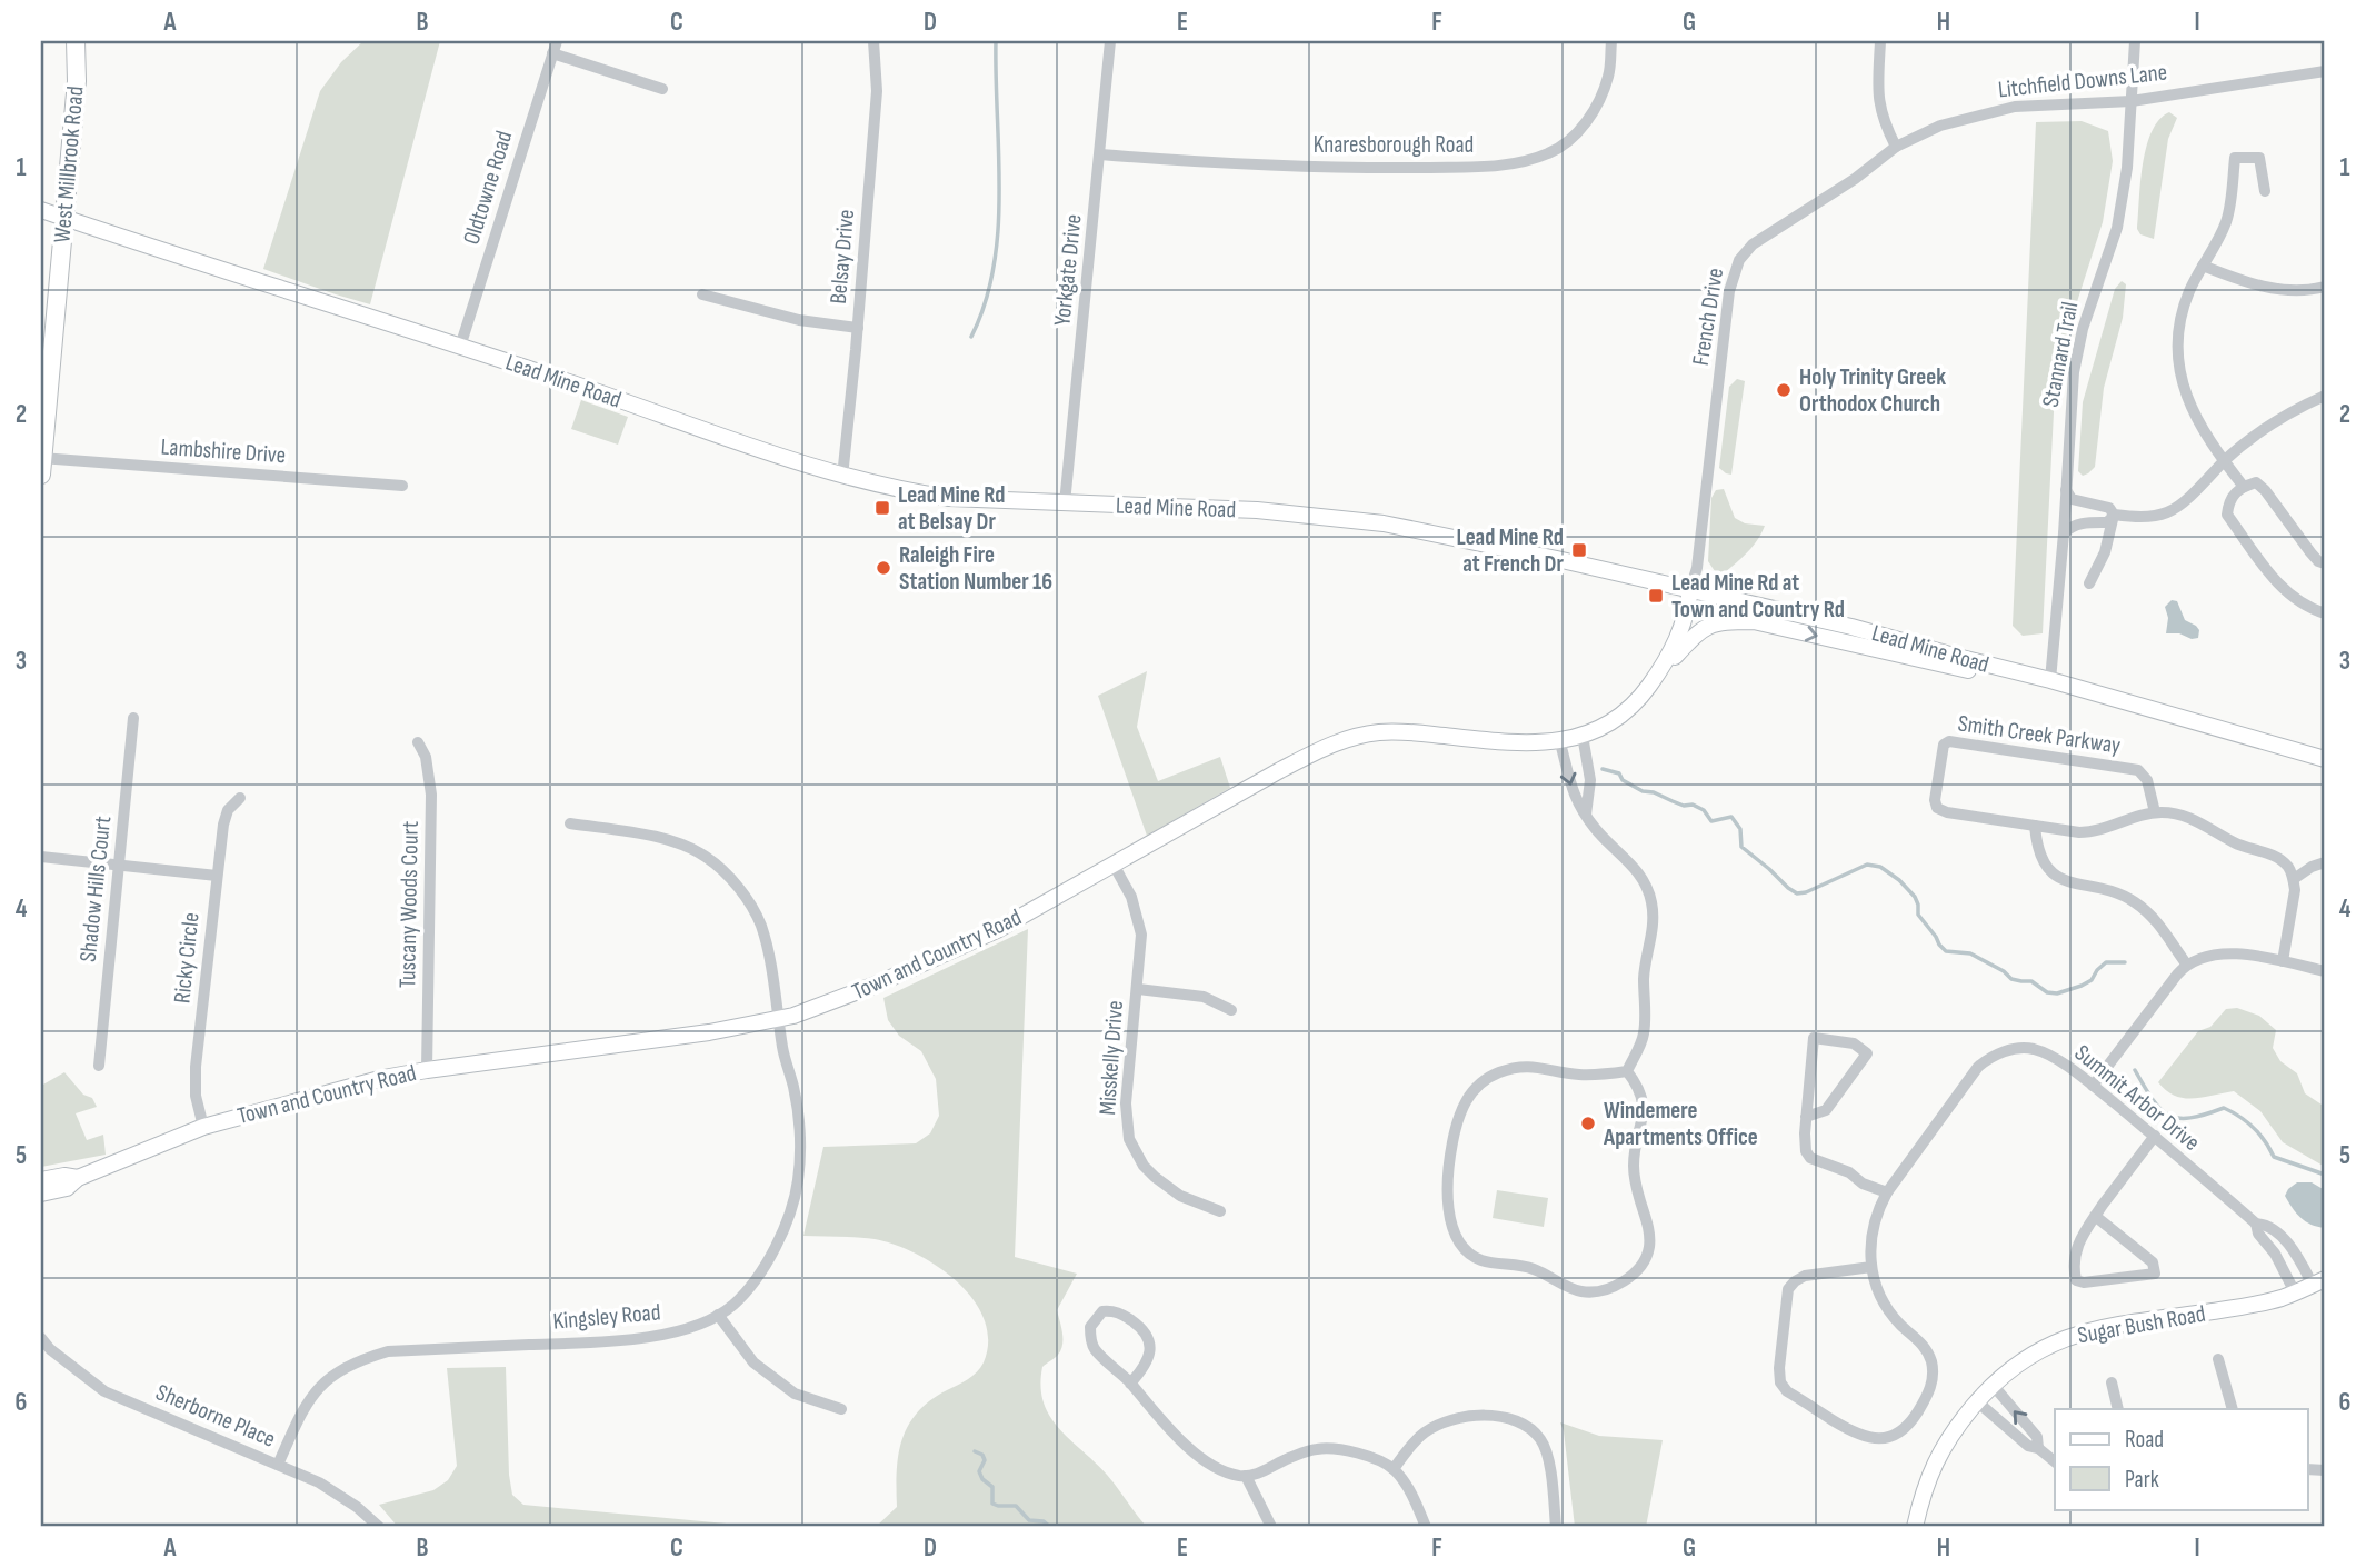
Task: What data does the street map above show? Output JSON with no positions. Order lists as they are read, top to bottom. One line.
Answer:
{"streets":{"main road":["West Millbrook Road"],"street":["Litchfield Downs Lane","Knaresborough Road","Oldtowne Road","Belsay Drive","Yorkgate Drive","French Drive","Stannard Trail","Lead Mine Road","Lambshire Drive","Smith Creek Parkway","Shadow Hills Court","Tuscany Woods Court","Town and Country Road","Ricky Circle","Misskelly Drive","Summit Arbor Drive","Kingsley Road","Sugar Bush Road","Sherborne Place"]},"crossings":[["Litchfield Downs Lane","French Drive"],["Litchfield Downs Lane","Stannard Trail"],["Knaresborough Road","Yorkgate Drive"],["West Millbrook Road","Lead Mine Road"],["West Millbrook Road","Lambshire Drive"],["Oldtowne Road","Lead Mine Road"],["Belsay Drive","Lead Mine Road"],["Yorkgate Drive","Lead Mine Road"],["French Drive","Lead Mine Road"],["French Drive","Town and Country Road"],["Stannard Trail","Lead Mine Road"],["Lead Mine Road","Town and Country Road"],["Tuscany Woods Court","Town and Country Road"],["Town and Country Road","Ricky Circle"],["Town and Country Road","Misskelly Drive"],["Town and Country Road","Kingsley Road"],["Summit Arbor Drive","Sugar Bush Road"],["Kingsley Road","Sherborne Place"]],"places":{"other":["Holy Trinity Greek Orthodox Church","Raleigh Fire Station Number 16","Windemere Apartments Office"],"transit":["Lead Mine Rd at Belsay Dr","Lead Mine Rd at French Dr","Lead Mine Rd at Town and Country Rd"]},"legend":["Road","Park"],"grid":{"columns":["A","B","C","D","E","F","G","H","I"],"rows":["1","2","3","4","5","6"]}}
